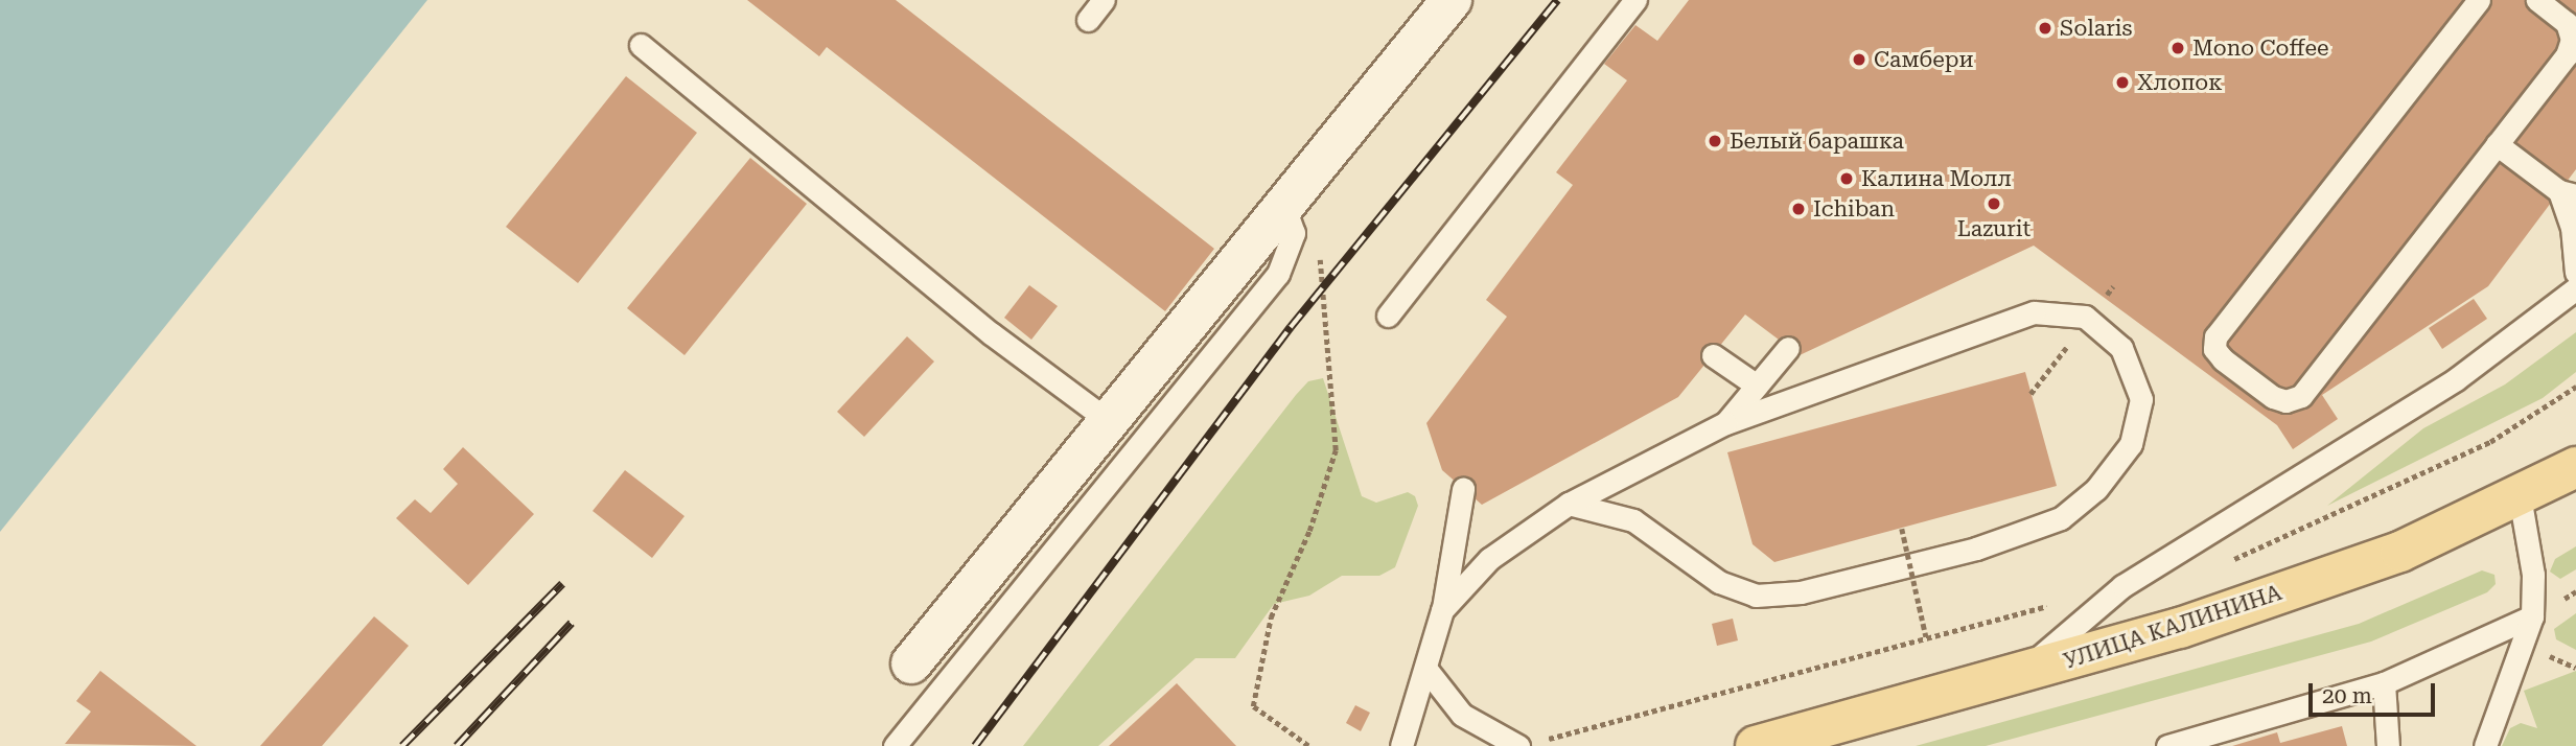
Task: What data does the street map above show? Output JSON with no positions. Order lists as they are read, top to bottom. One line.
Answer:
{"streets":{"main road":["УЛИЦА КАЛИНИНА"]},"places":["Solaris","Mono Coffee","Самбери","Хлопок","Белый барашка","Калина Молл","Lazurit","Ichiban"],"scale_bar":"20 m"}
